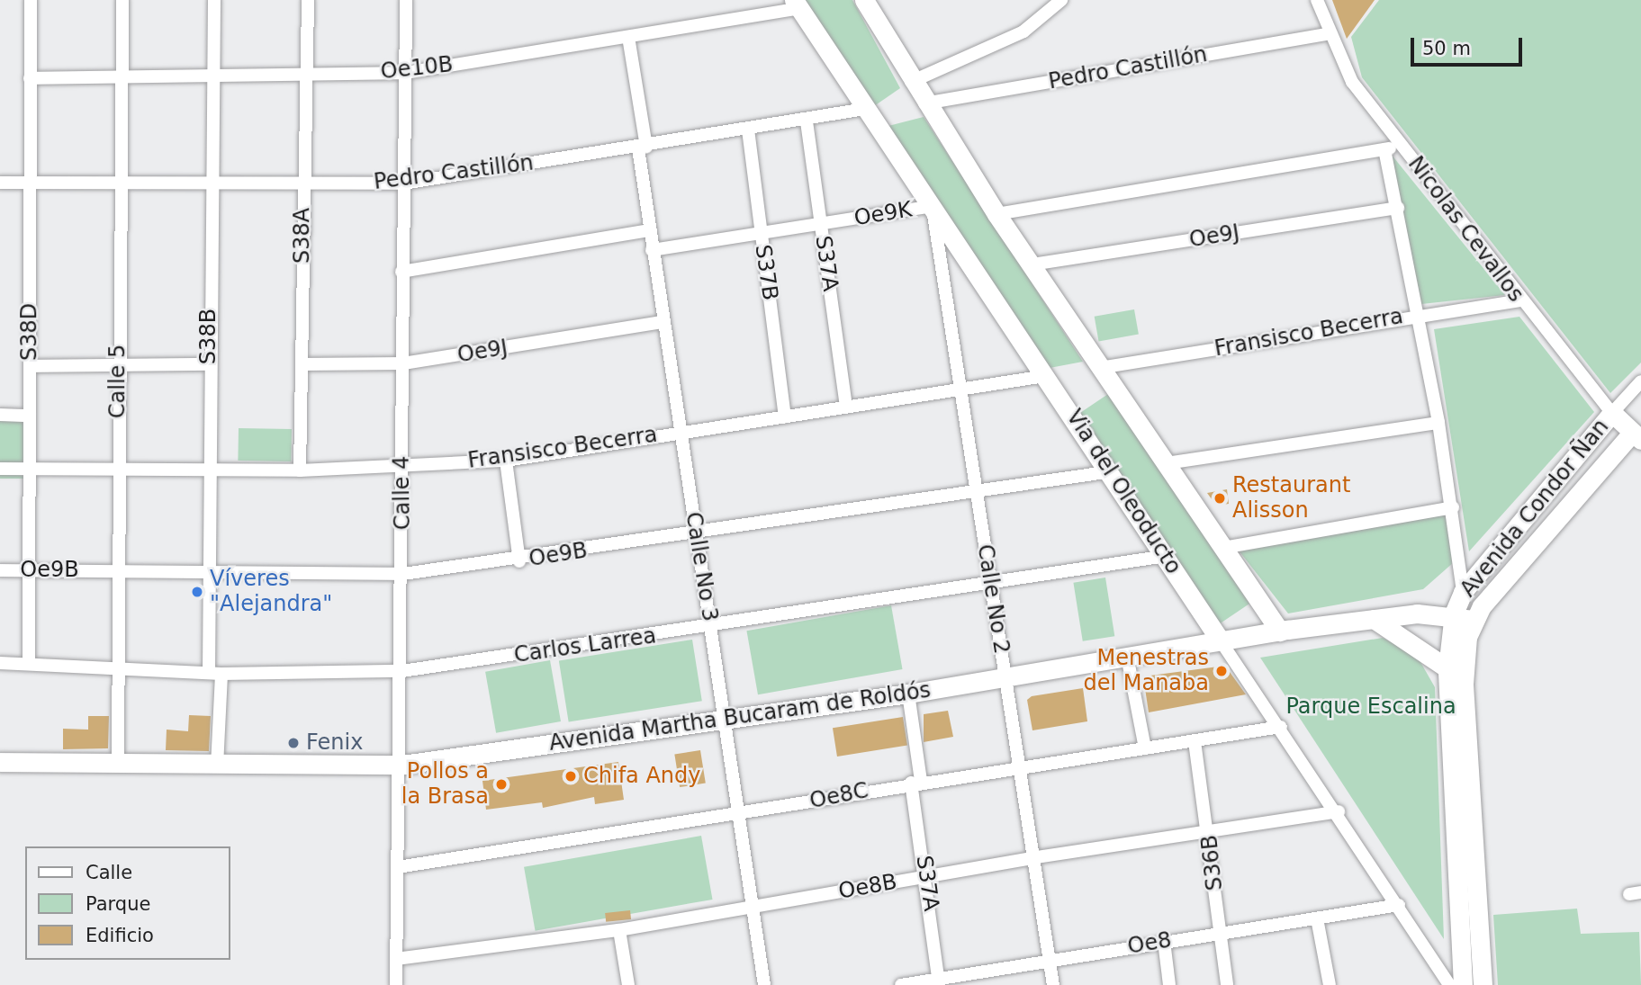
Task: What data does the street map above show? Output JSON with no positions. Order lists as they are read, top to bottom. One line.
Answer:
{"streets":{"street":["Oe10B","Pedro Castillón","Oe9K","Nicolas Cevallos","S38A","Oe9J","S37A","S37B","S38D","Fransisco Becerra","S38B","Calle 5","Via del Oleoducto","Calle 4","Avenida Condor Ñan","Oe9B","Calle No 3","Calle No 2","Carlos Larrea","Avenida Martha Bucaram de Roldós","Oe8C","S36B","Oe8B","Oe8"]},"crossings":[["Oe10B","S38A"],["Oe10B","S38D"],["Oe10B","S38B"],["Oe10B","Calle 5"],["Oe10B","Via del Oleoducto"],["Oe10B","Calle 4"],["Oe10B","Calle No 3"],["Pedro Castillón","Nicolas Cevallos"],["Pedro Castillón","S38A"],["Pedro Castillón","S37A"],["Pedro Castillón","S37B"],["Pedro Castillón","S38D"],["Pedro Castillón","S38B"],["Pedro Castillón","Calle 5"],["Pedro Castillón","Via del Oleoducto"],["Pedro Castillón","Calle 4"],["Pedro Castillón","Calle No 3"],["Oe9K","S37A"],["Oe9K","S37B"],["Oe9K","Via del Oleoducto"],["Oe9K","Calle No 3"],["Oe9K","Calle No 2"],["Nicolas Cevallos","Fransisco Becerra"],["Nicolas Cevallos","Avenida Condor Ñan"],["S38A","Oe9J"],["S38A","Fransisco Becerra"],["Oe9J","Calle 4"],["Oe9J","Calle No 3"],["S37A","Fransisco Becerra"],["S37A","Avenida Martha Bucaram de Roldós"],["S37A","Oe8C"],["S37A","Oe8B"],["S37A","Oe8"],["S37B","Fransisco Becerra"],["S38D","Fransisco Becerra"],["S38D","Oe9B"],["S38D","Carlos Larrea"],["Fransisco Becerra","S38B"],["Fransisco Becerra","Calle 5"],["Fransisco Becerra","Via del Oleoducto"],["Fransisco Becerra","Calle 4"],["Fransisco Becerra","Calle No 3"],["Fransisco Becerra","Calle No 2"],["S38B","Oe9B"],["S38B","Carlos Larrea"],["S38B","Avenida Martha Bucaram de Roldós"],["Calle 5","Oe9B"],["Calle 5","Carlos Larrea"],["Calle 5","Avenida Martha Bucaram de Roldós"],["Via del Oleoducto","Oe9B"],["Via del Oleoducto","Calle No 2"],["Via del Oleoducto","Carlos Larrea"],["Via del Oleoducto","Avenida Martha Bucaram de Roldós"],["Via del Oleoducto","Oe8C"],["Via del Oleoducto","Oe8B"],["Via del Oleoducto","Oe8"],["Calle 4","Oe9B"],["Calle 4","Carlos Larrea"],["Calle 4","Avenida Martha Bucaram de Roldós"],["Calle 4","Oe8C"],["Calle 4","Oe8B"],["Avenida Condor Ñan","Avenida Martha Bucaram de Roldós"],["Oe9B","Calle No 3"],["Oe9B","Calle No 2"],["Calle No 3","Carlos Larrea"],["Calle No 3","Avenida Martha Bucaram de Roldós"],["Calle No 3","Oe8C"],["Calle No 3","Oe8B"],["Calle No 2","Carlos Larrea"],["Calle No 2","Avenida Martha Bucaram de Roldós"],["Calle No 2","Oe8C"],["Calle No 2","Oe8B"],["Calle No 2","Oe8"],["Oe8C","S36B"],["S36B","Oe8B"],["S36B","Oe8"]],"parks":["Parque Escalina"],"places":["Restaurant Alisson","Víveres \"Alejandra\"","Menestras del Manaba","Fenix","Chifa Andy","Pollos a la Brasa"],"legend":["Calle","Parque","Edificio"],"scale_bar":"50 m"}
